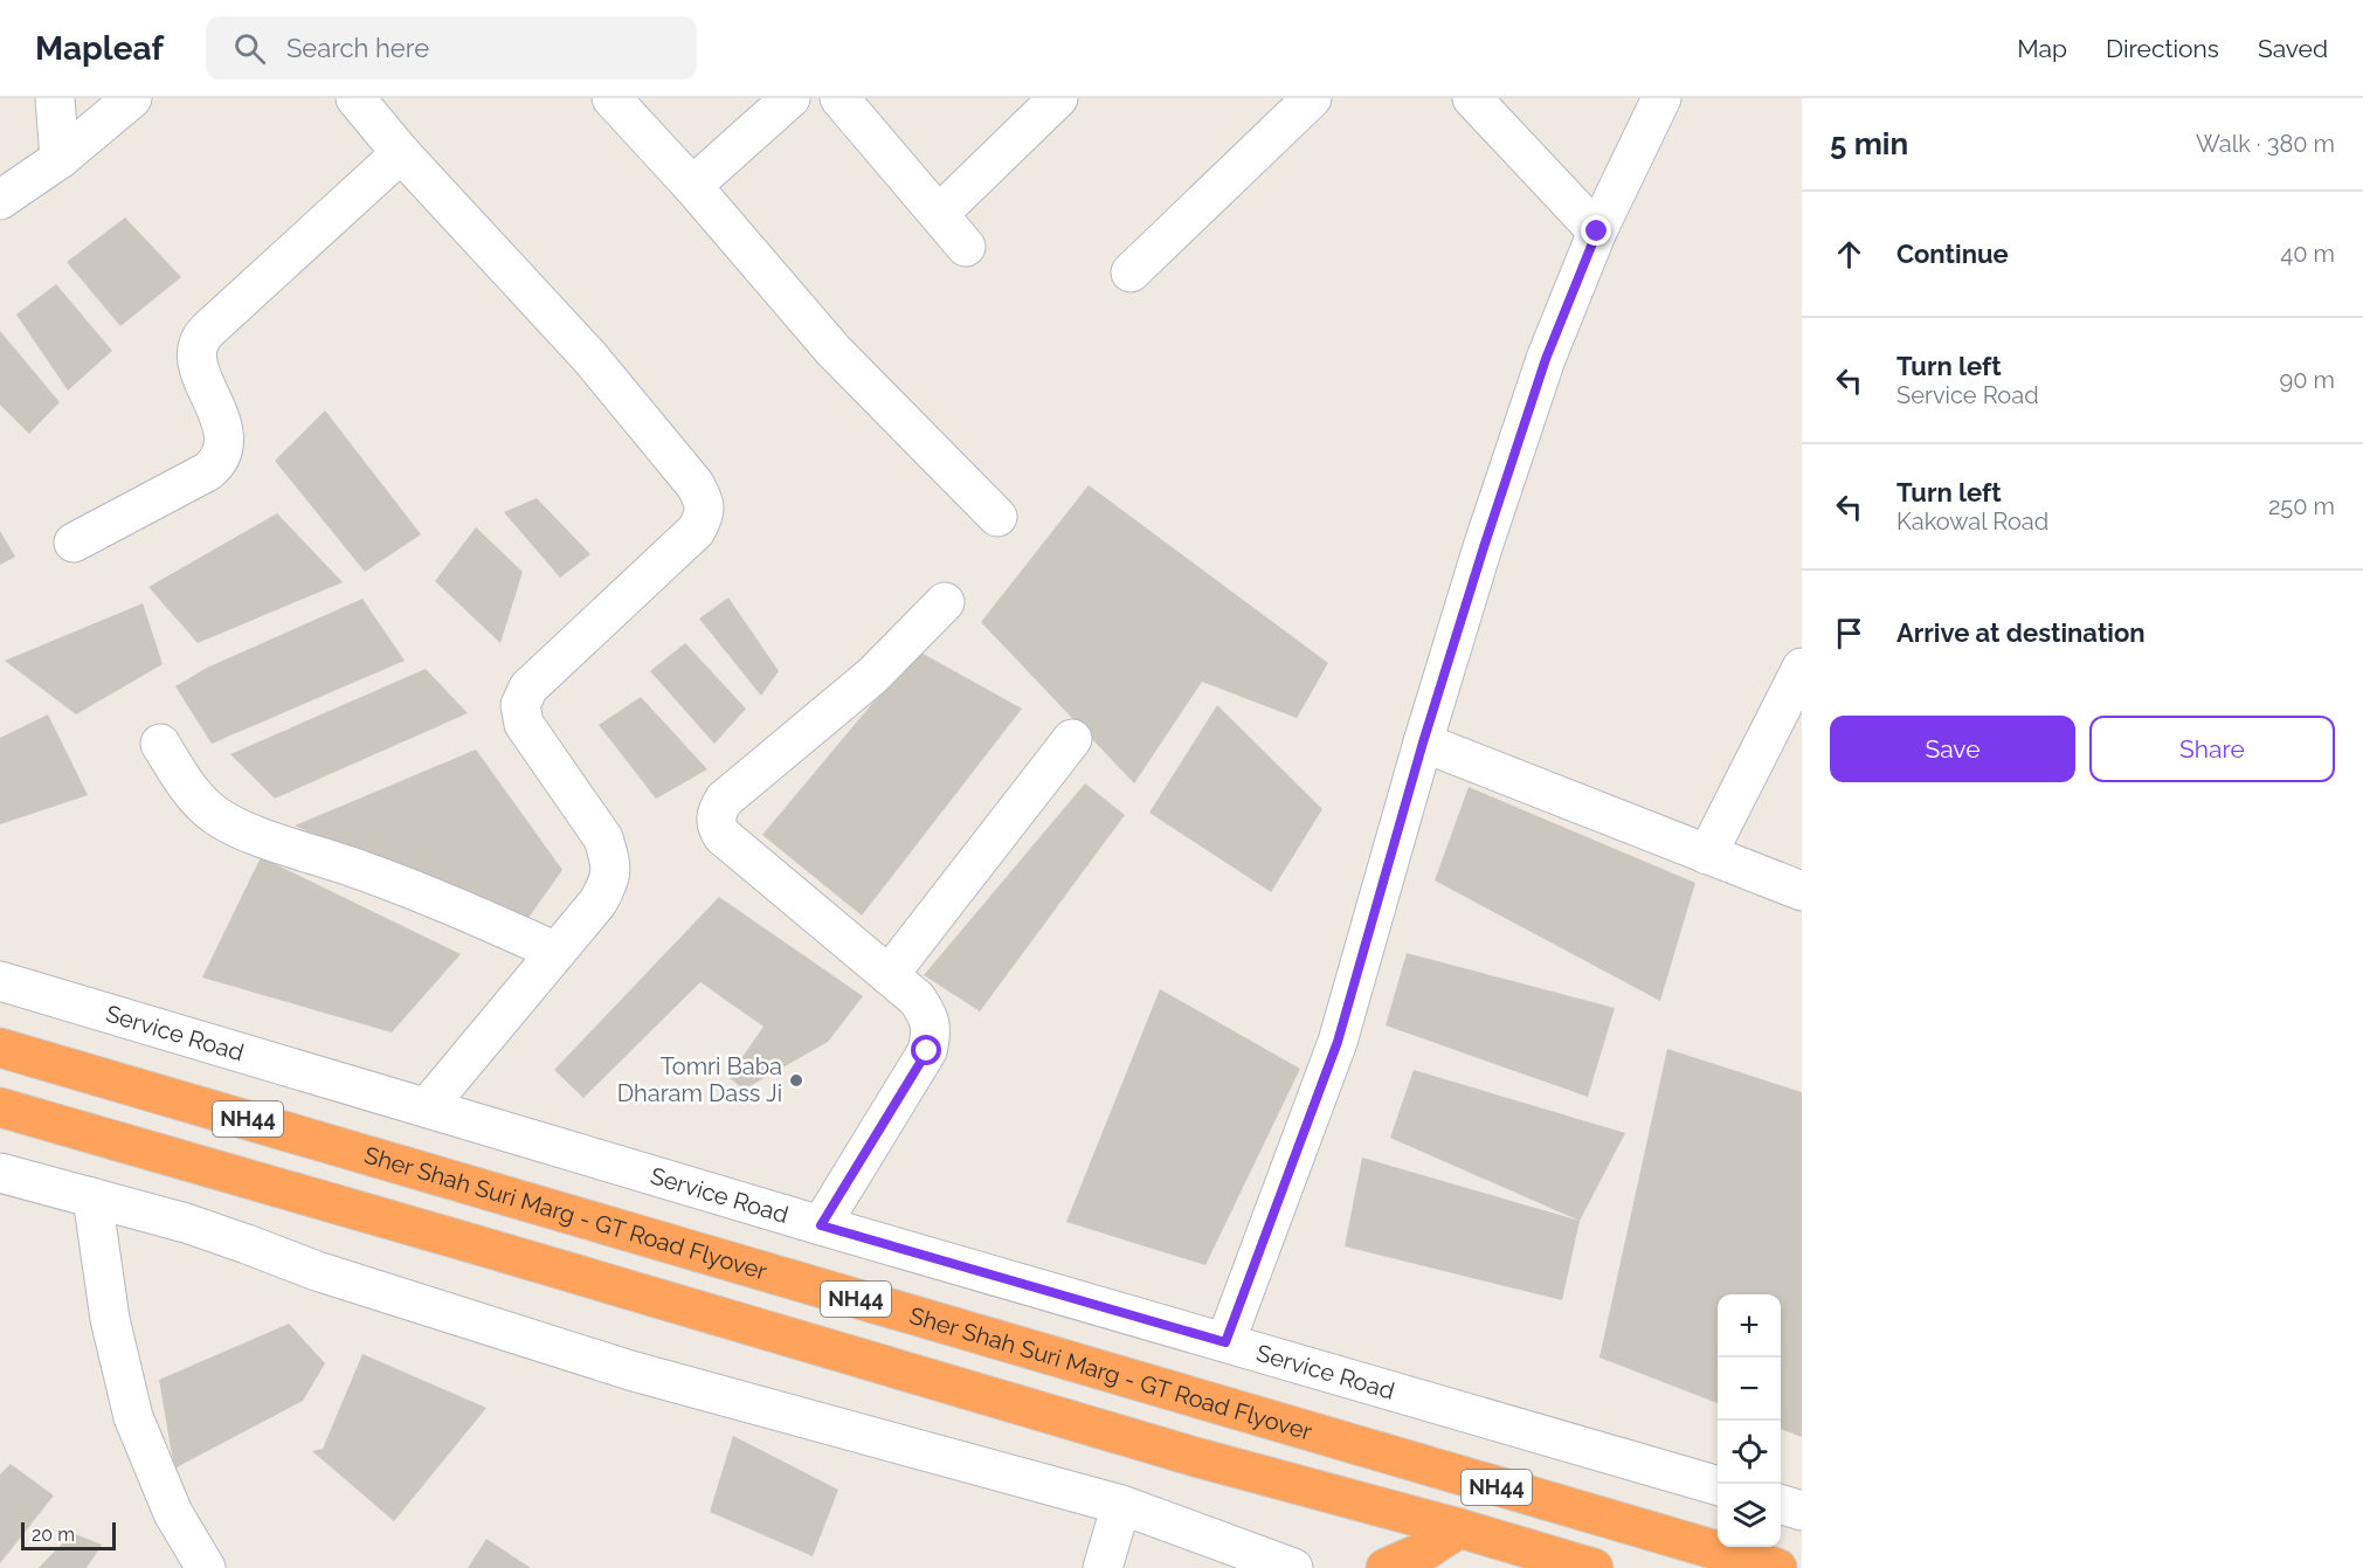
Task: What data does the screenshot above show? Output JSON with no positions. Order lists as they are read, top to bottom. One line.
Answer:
{"streets":{"highway":["NH44","Sher Shah Suri Marg - GT Road Flyover"],"street":["Service Road"]},"places":["Tomri Baba Dharam Dass Ji"],"scale_bar":"20 m","page":{"header":"Mapleaf","search":"Search here","nav":["Map","Directions","Saved"],"heading":["5 min","Walk · 380 m"],"list":[["Continue","40 m"],["Turn left","Service Road","90 m"],["Turn left","Kakowal Road","250 m"],"Arrive at destination"],"buttons":["Save","Share"],"map_buttons":["+","−"],"scale":"20 m"}}
